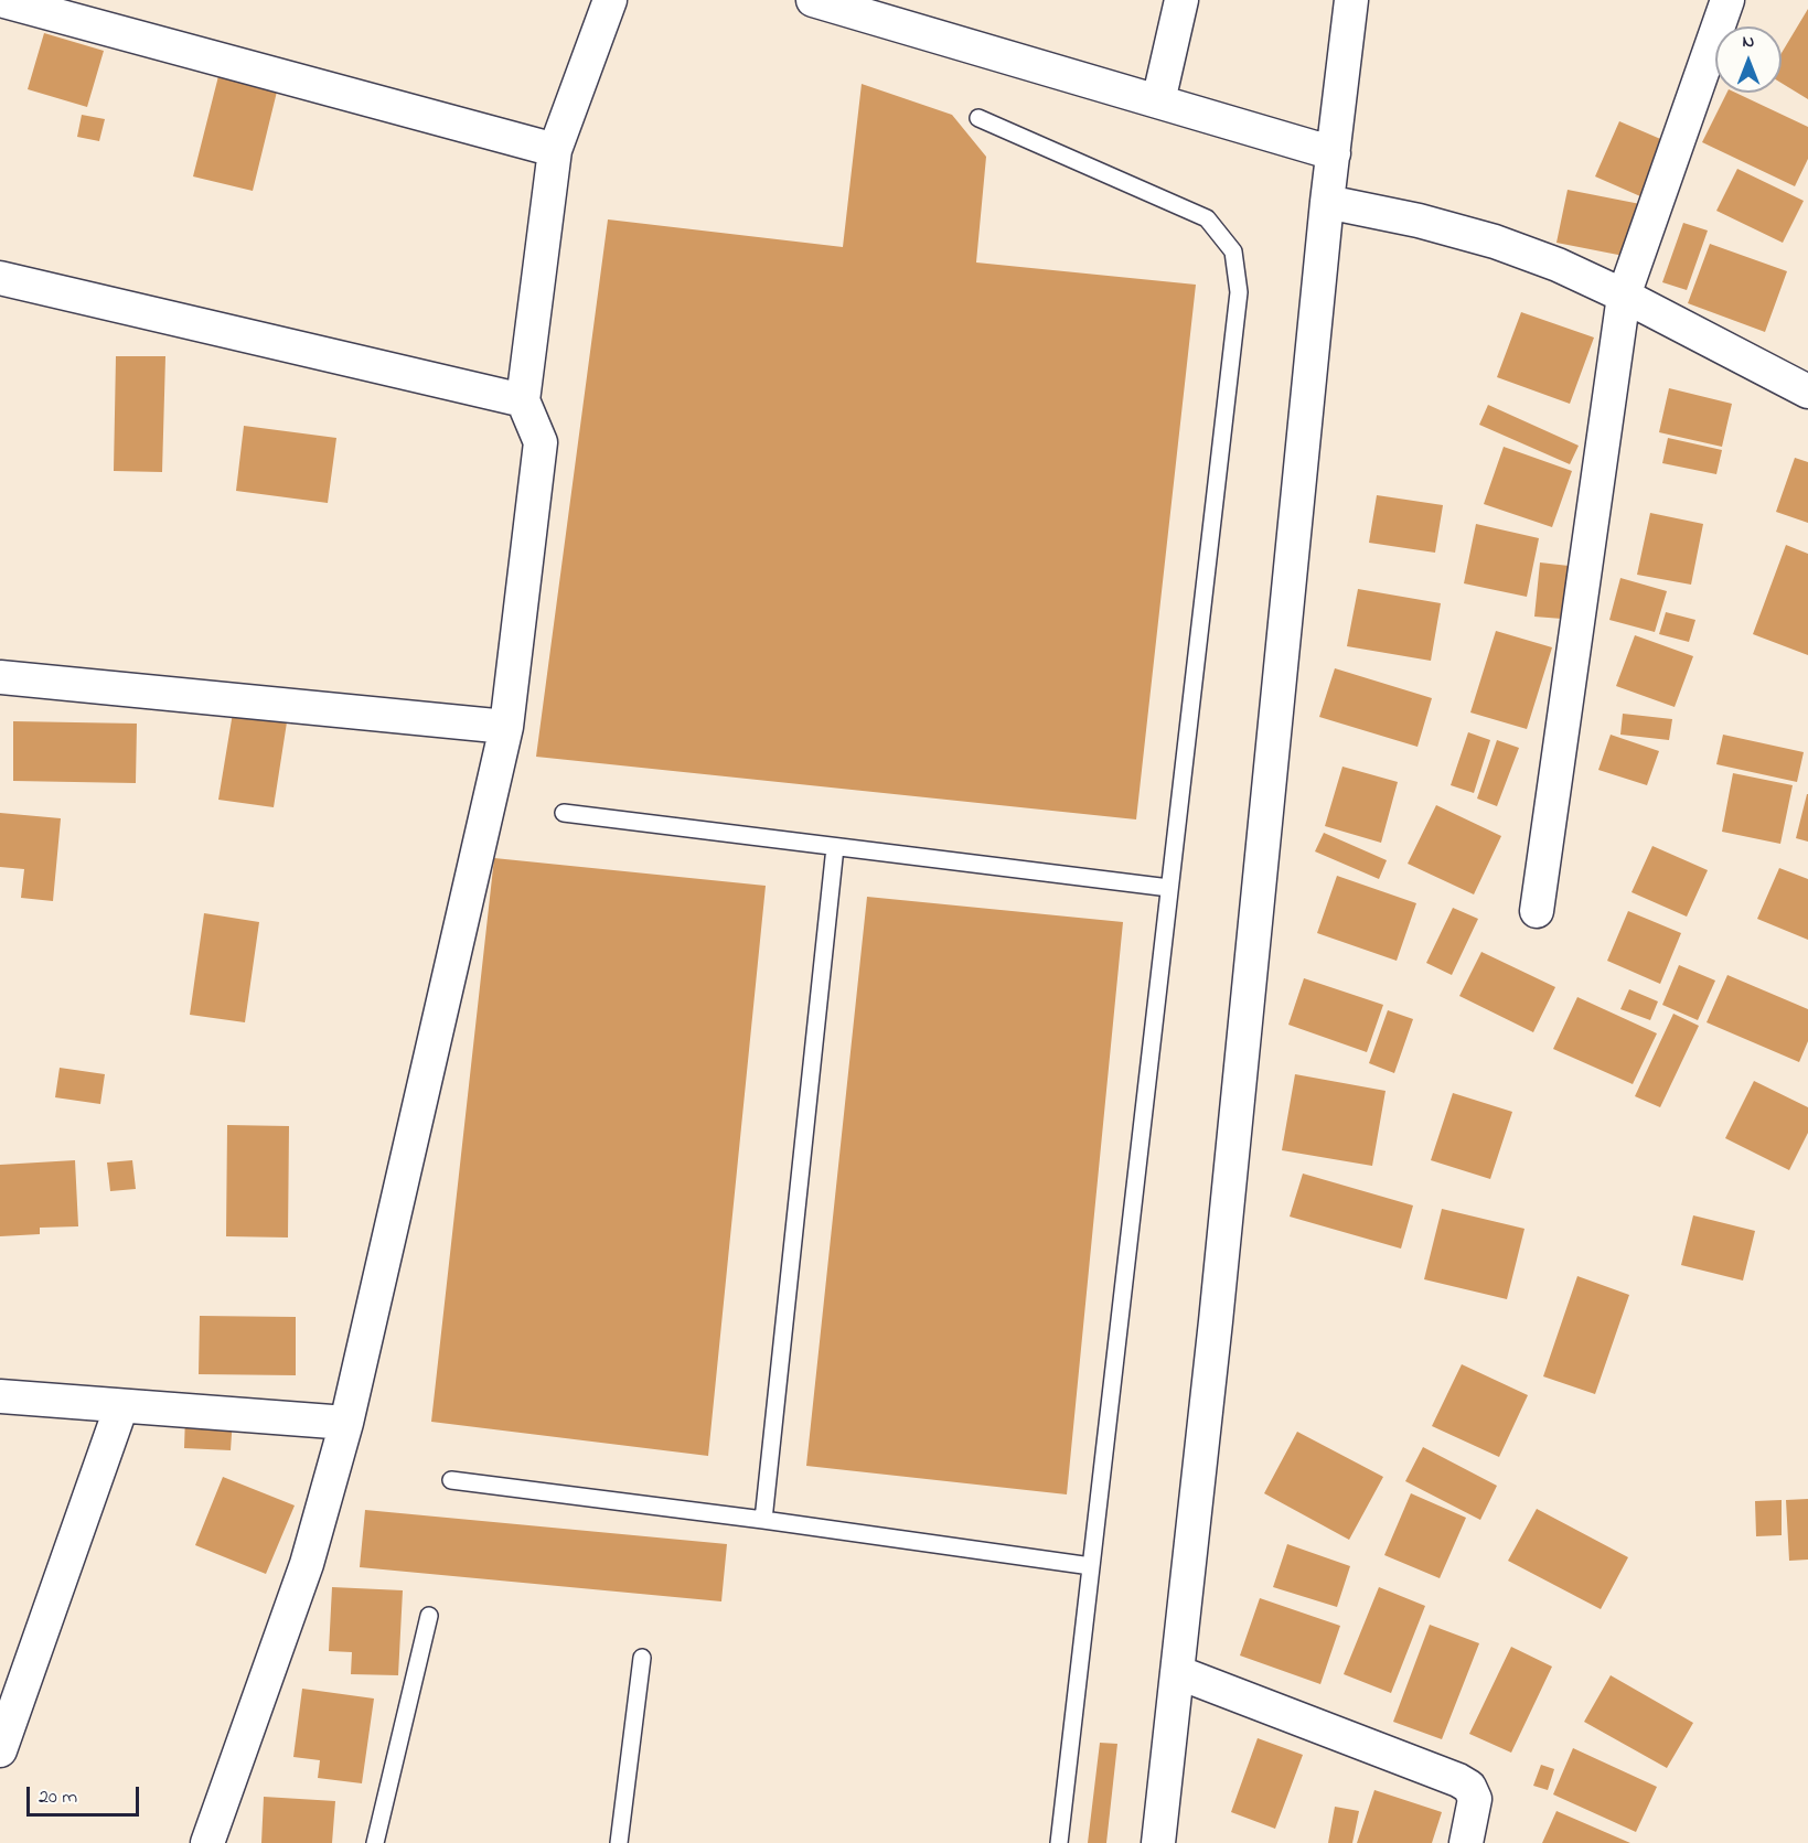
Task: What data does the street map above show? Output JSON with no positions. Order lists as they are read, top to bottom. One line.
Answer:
{"scale_bar":"20 m","north":"top"}
